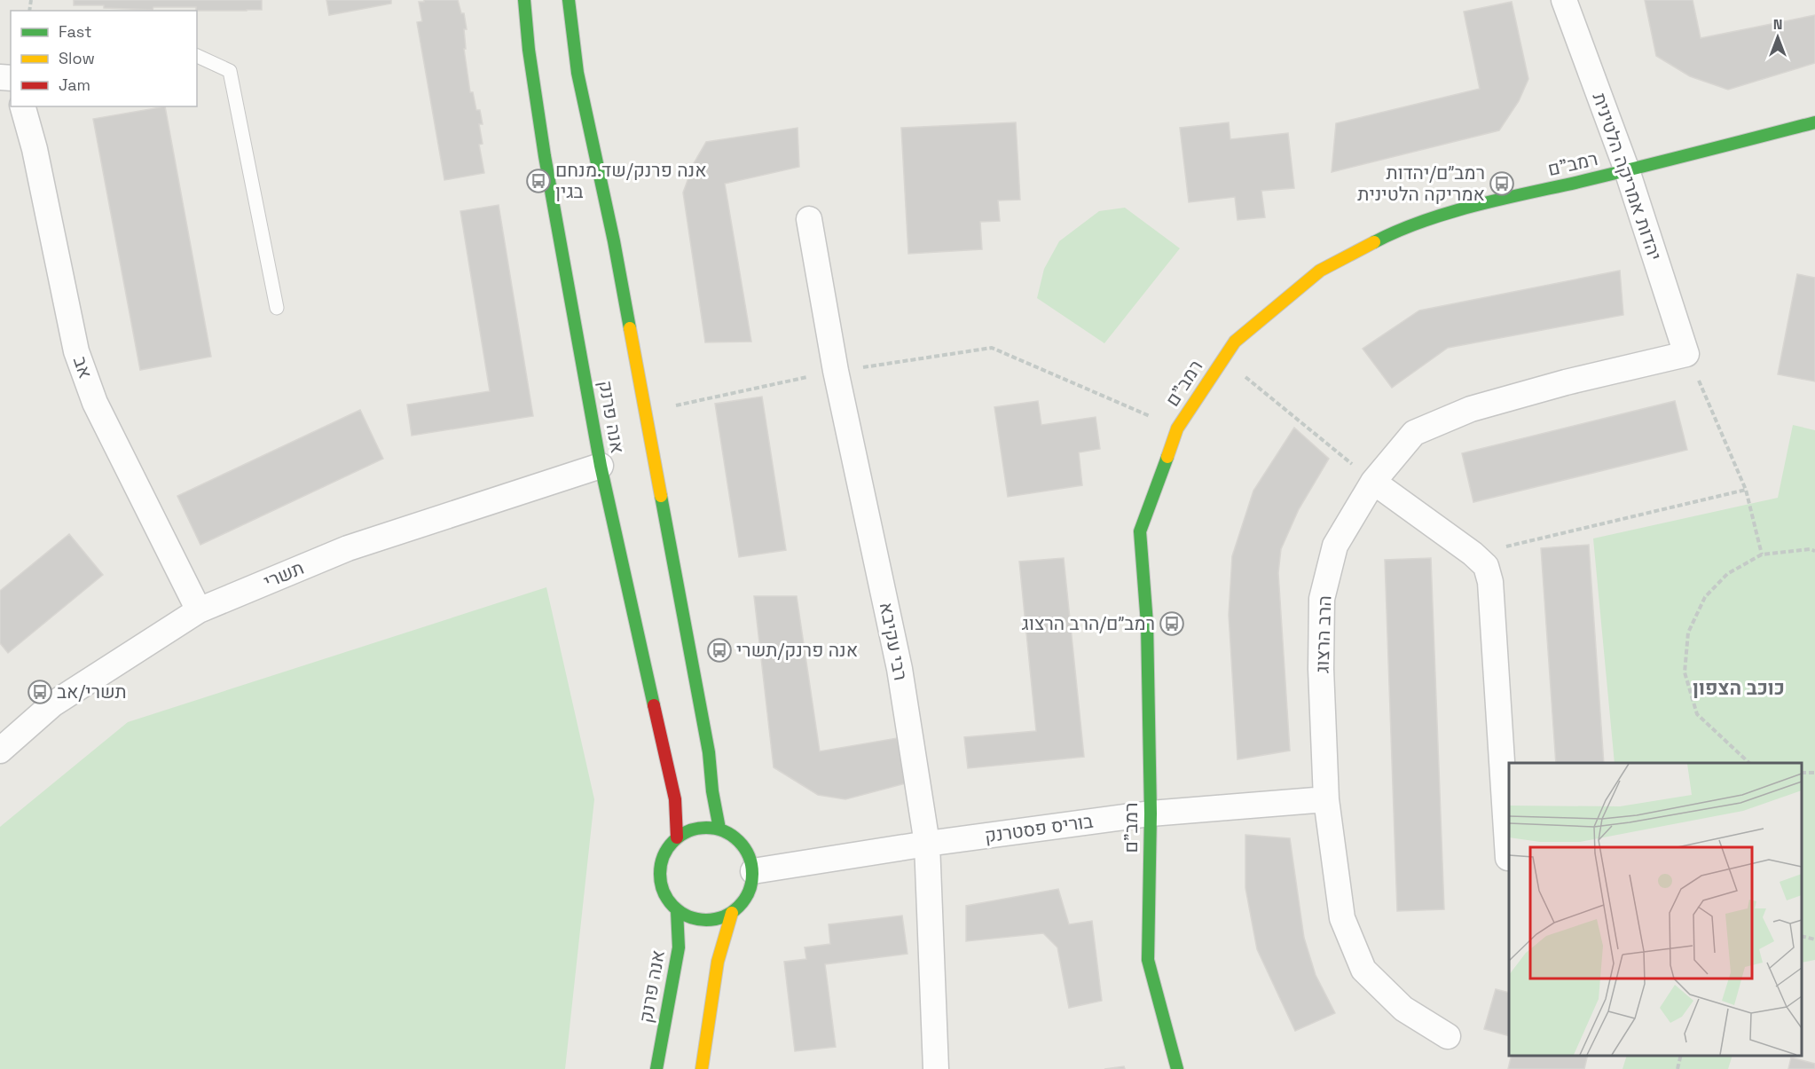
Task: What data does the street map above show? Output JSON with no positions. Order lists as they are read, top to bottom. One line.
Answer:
{"streets":{"street":["רמב\"ם","יהדות אמריקה הלטינית","אב","אנה פרנק","תשרי","הרב הרצוג","רבי עקיבא","בוריס פסטרנק"]},"crossings":[["רמב\"ם","יהדות אמריקה הלטינית"],["רמב\"ם","בוריס פסטרנק"],["יהדות אמריקה הלטינית","הרב הרצוג"],["אב","תשרי"],["אנה פרנק","תשרי"],["אנה פרנק","בוריס פסטרנק"],["הרב הרצוג","בוריס פסטרנק"],["רבי עקיבא","בוריס פסטרנק"]],"districts":["כוכב הצפון"],"places":{"bus stop":["אנה פרנק/שד.מנחם בגין","רמב״ם/יהדות אמריקה הלטינית","רמב״ם/הרב הרצוג","אנה פרנק/תשרי","תשרי/אב"]},"legend":["Fast","Slow","Jam"],"north":"top"}
